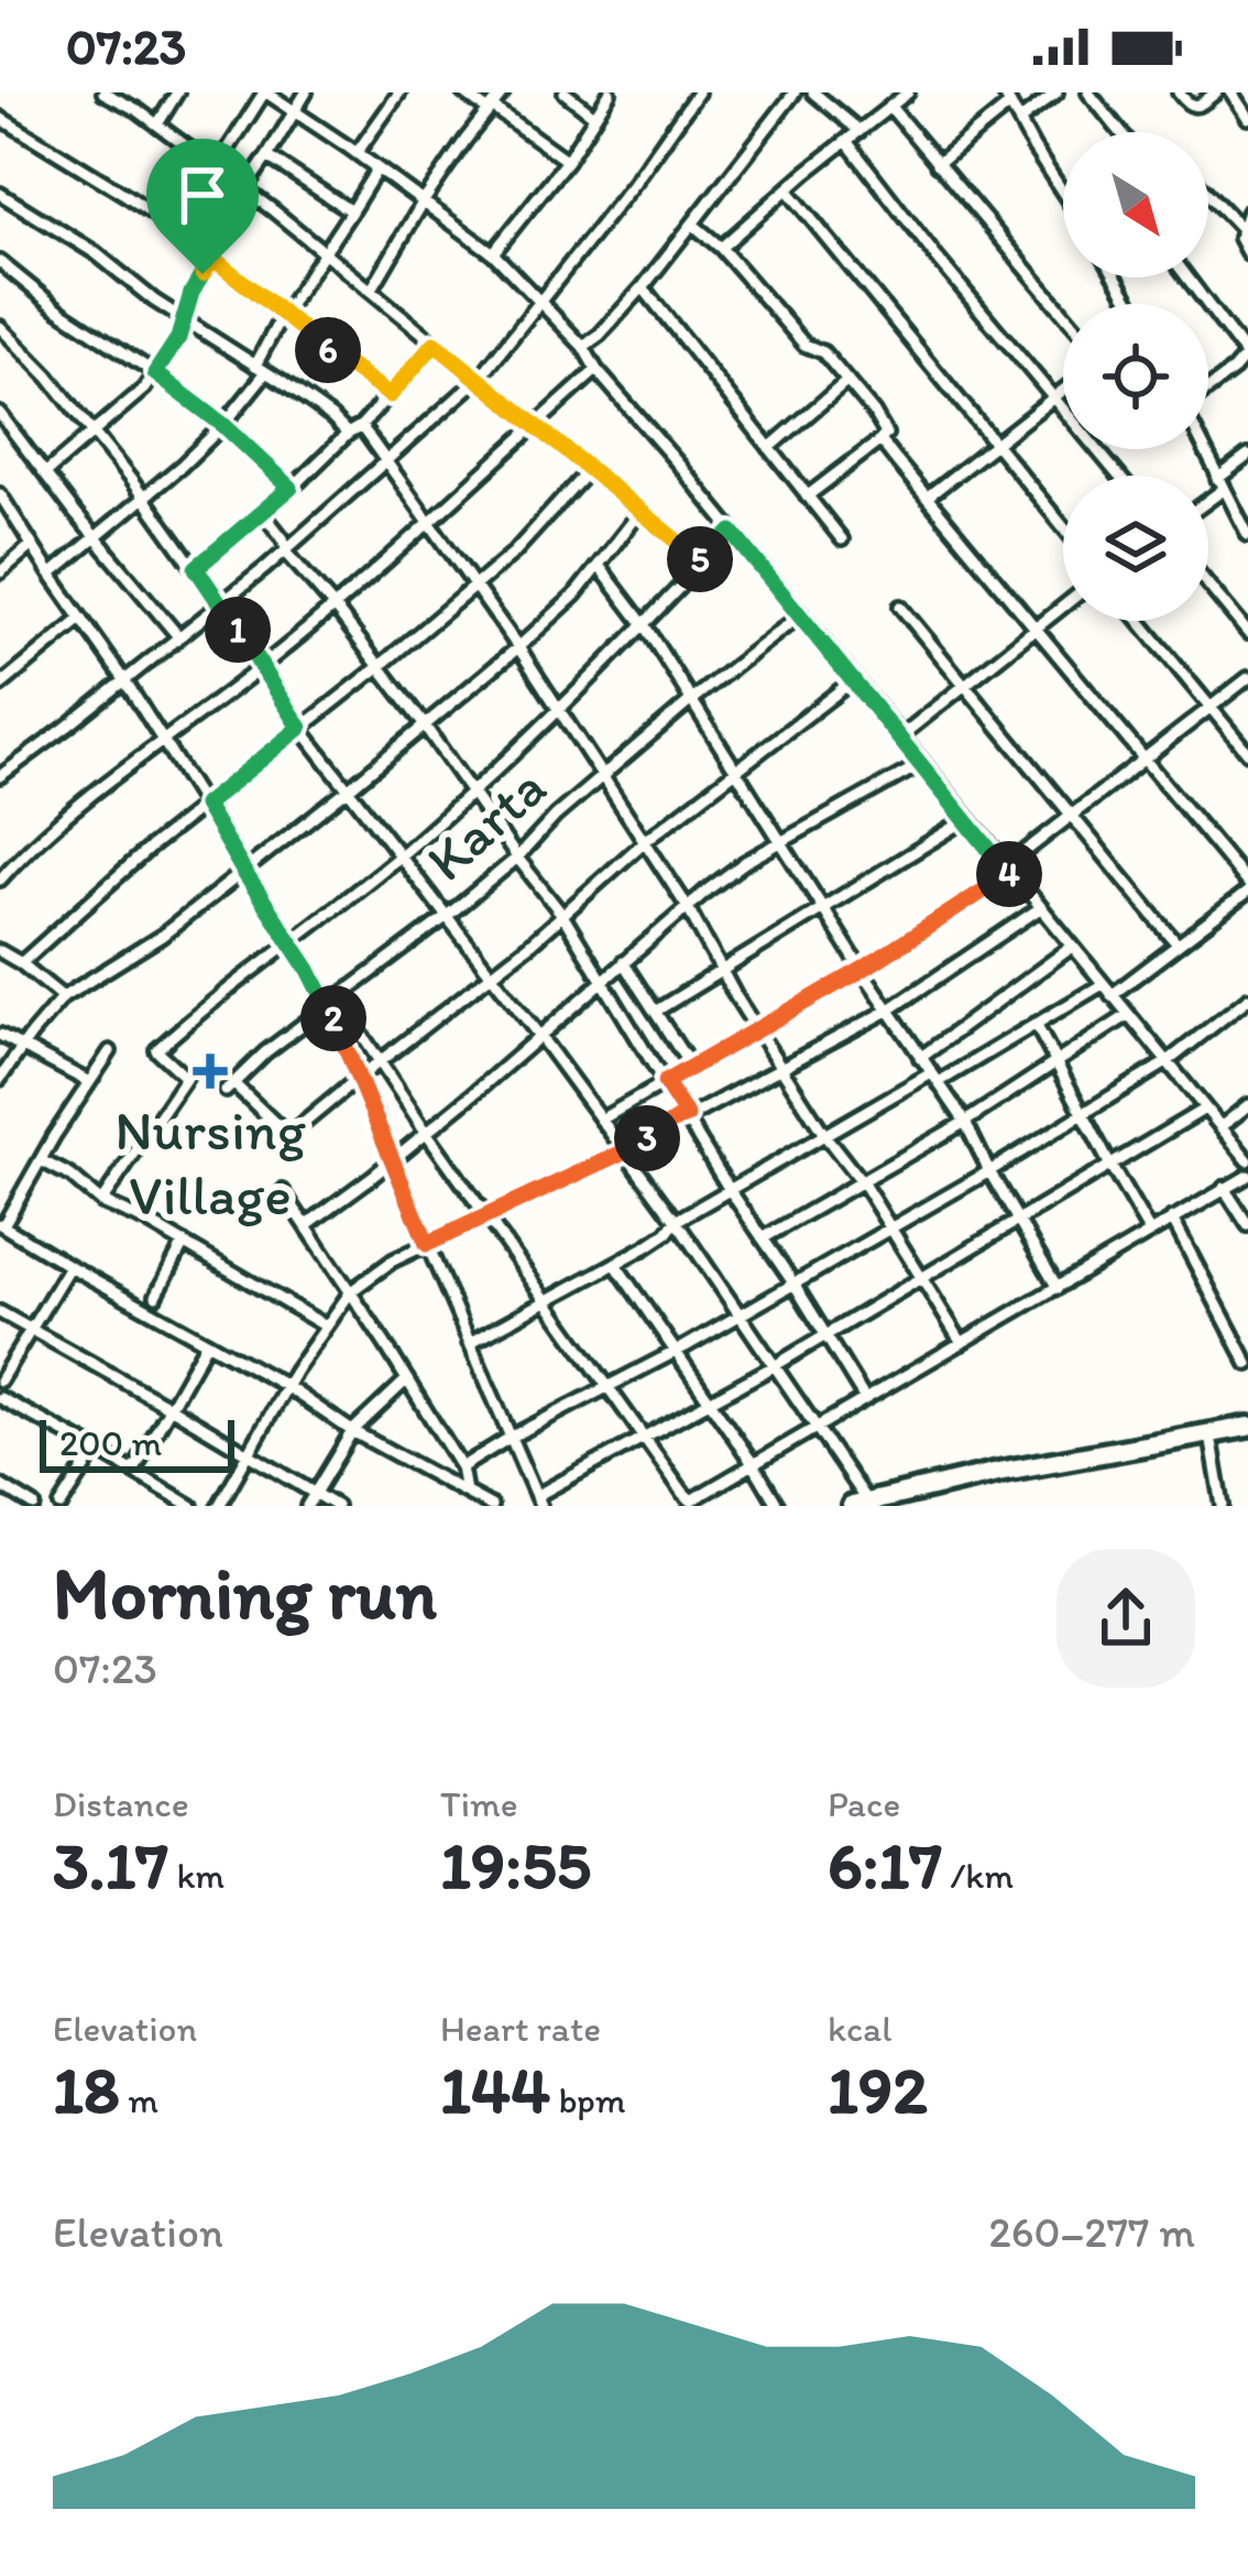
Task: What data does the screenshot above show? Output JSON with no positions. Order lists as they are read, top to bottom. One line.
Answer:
{"streets":{"street":["Karta"]},"places":{"health":["Nursing Village"]},"scale_bar":"200 m","north":"bottom right","page":{"status":"07:23","pins":["6","5","1","4","2","3"],"scale":"200 m","heading":["Morning run","07:23"],"stats":[["Distance","3.17 km"],["Time","19:55"],["Pace","6:17 /km"],["Elevation","18 m"],["Heart rate","144 bpm"],["kcal","192"]],"chart":["Elevation","260–277 m"]}}
